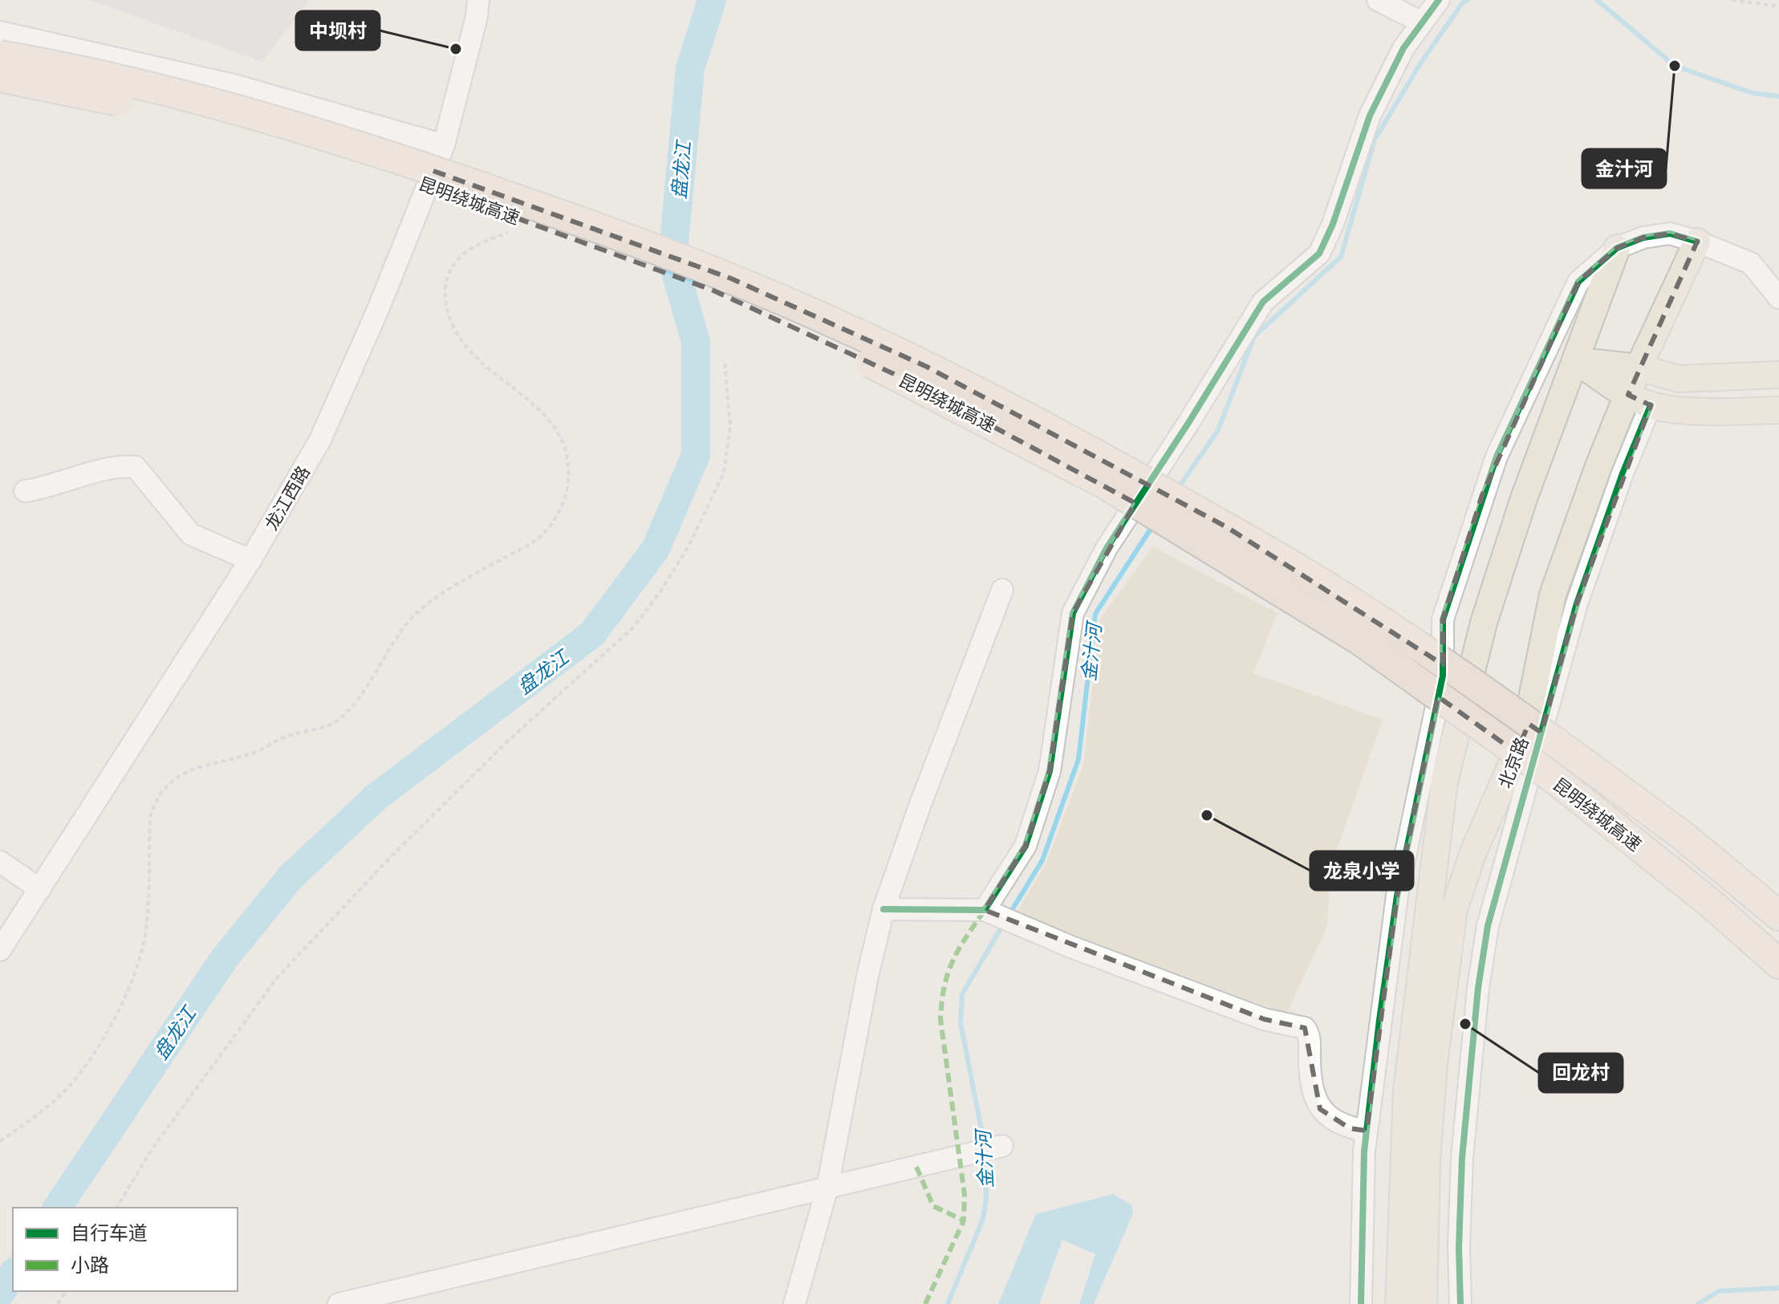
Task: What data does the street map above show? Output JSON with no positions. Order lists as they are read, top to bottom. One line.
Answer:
{"streets":{"highway":["昆明绕城高速"],"main road":["北京路"],"street":["龙江西路"]},"water":["盘龙江","金汁河"],"places":["中坝村","金汁河","龙泉小学","回龙村"],"legend":["自行车道","小路"]}
